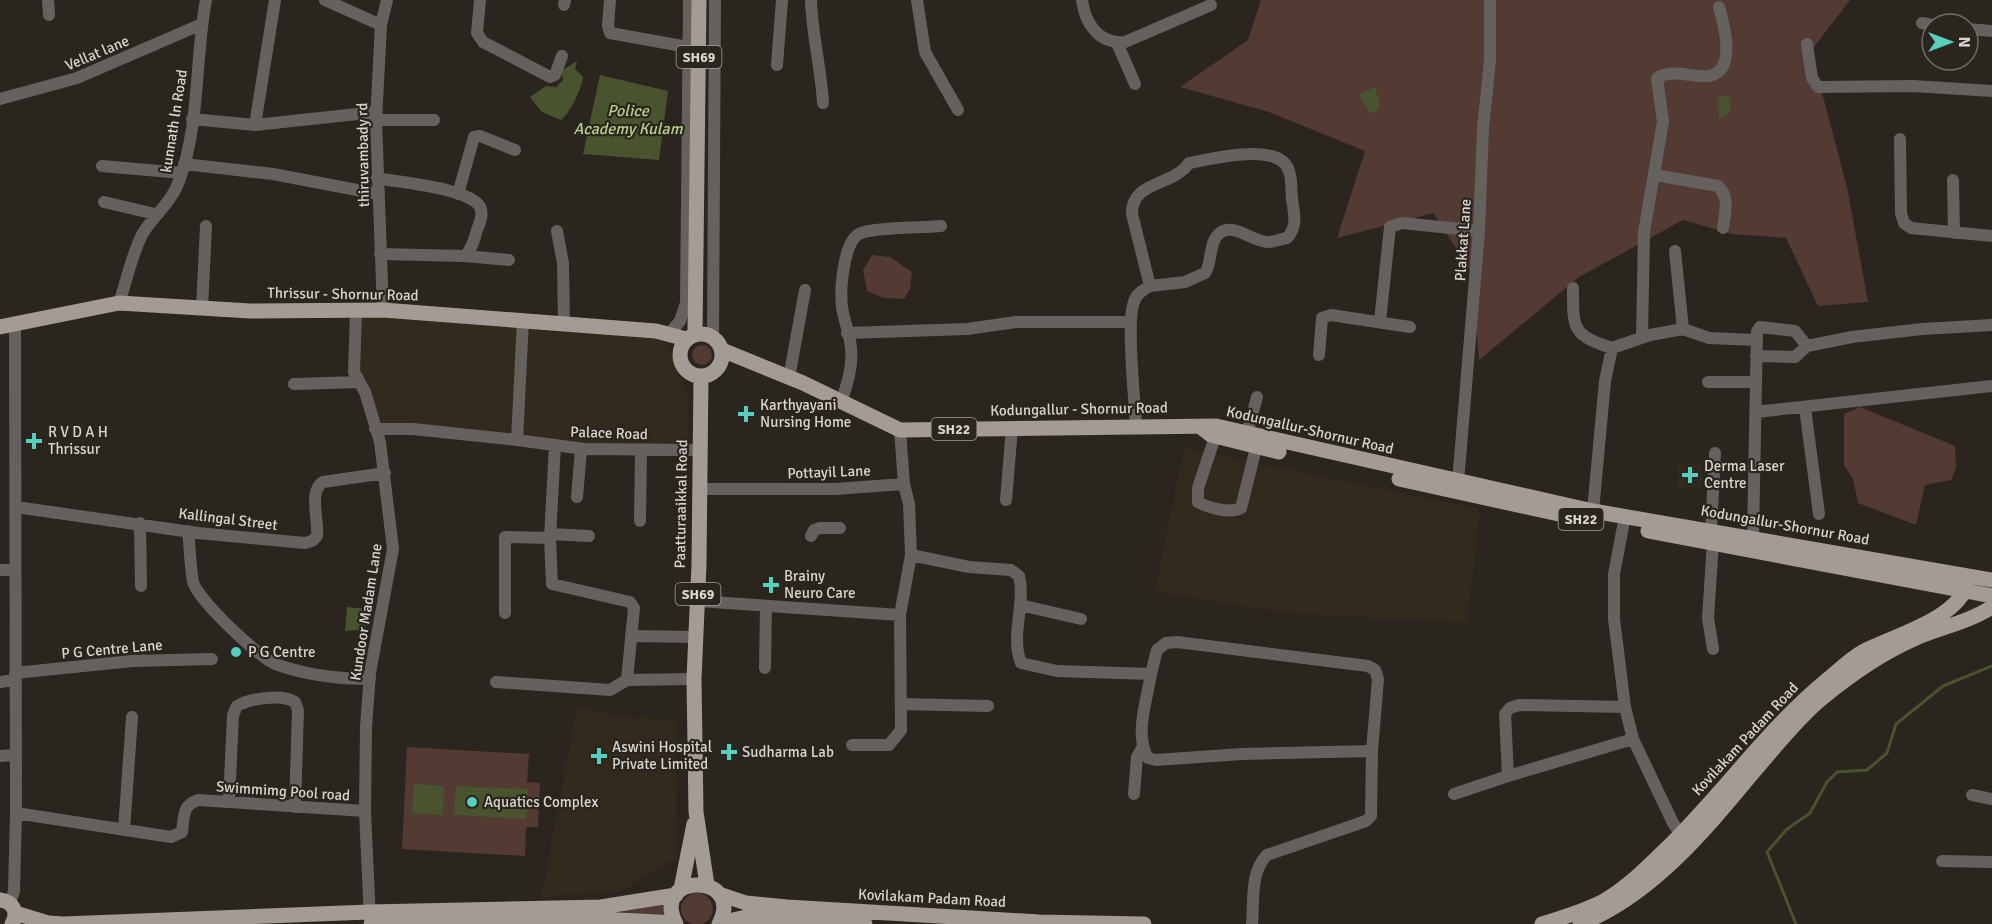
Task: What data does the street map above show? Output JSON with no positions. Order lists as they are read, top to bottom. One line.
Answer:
{"streets":{"main road":["SH69","Thrissur - Shornur Road","Kodungallur - Shornur Road","SH22","Kodungallur-Shornur Road","Paatturaaikkal Road","Kovilakam Padam Road"],"street":["Vellat lane","kunnath ln Road","thiruvambady rd","Plakkat Lane","Palace Road","Pottayil Lane","Kallingal Street","Kundoor Madam Lane","P G Centre Lane","Swimmimg Pool road"]},"crossings":[["Vellat lane","kunnath ln Road"],["SH69","Thrissur - Shornur Road"],["SH69","Kodungallur - Shornur Road"],["SH69","Paatturaaikkal Road"],["SH69","Kovilakam Padam Road"],["kunnath ln Road","Thrissur - Shornur Road"],["thiruvambady rd","Thrissur - Shornur Road"],["Plakkat Lane","Kodungallur-Shornur Road"],["Thrissur - Shornur Road","Kodungallur - Shornur Road"],["Thrissur - Shornur Road","Paatturaaikkal Road"],["Thrissur - Shornur Road","Kundoor Madam Lane"],["Kodungallur - Shornur Road","Kodungallur-Shornur Road"],["Kodungallur - Shornur Road","Paatturaaikkal Road"],["Kodungallur-Shornur Road","Kovilakam Padam Road"],["Palace Road","Paatturaaikkal Road"],["Palace Road","Kundoor Madam Lane"],["Pottayil Lane","Paatturaaikkal Road"],["Kallingal Street","Kundoor Madam Lane"],["Kundoor Madam Lane","Swimmimg Pool road"]],"water":["Police Academy Kulam"],"places":{"health":["Karthyayani Nursing Home","R V D A H Thrissur","Derma Laser Centre","Brainy Neuro Care","Sudharma Lab","Aswini Hospital Private Limited"],"other":["P G Centre","Aquatics Complex"]},"north":"right"}
